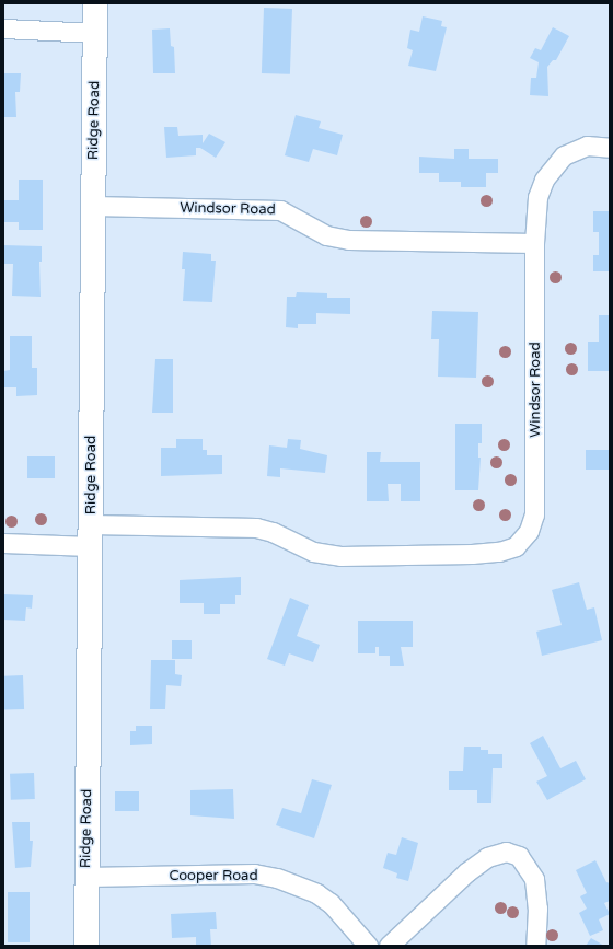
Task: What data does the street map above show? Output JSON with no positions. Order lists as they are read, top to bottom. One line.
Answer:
{"streets":{"main road":["Ridge Road"],"street":["Windsor Road","Cooper Road"]},"crossings":[["Ridge Road","Windsor Road"],["Ridge Road","Cooper Road"]]}
